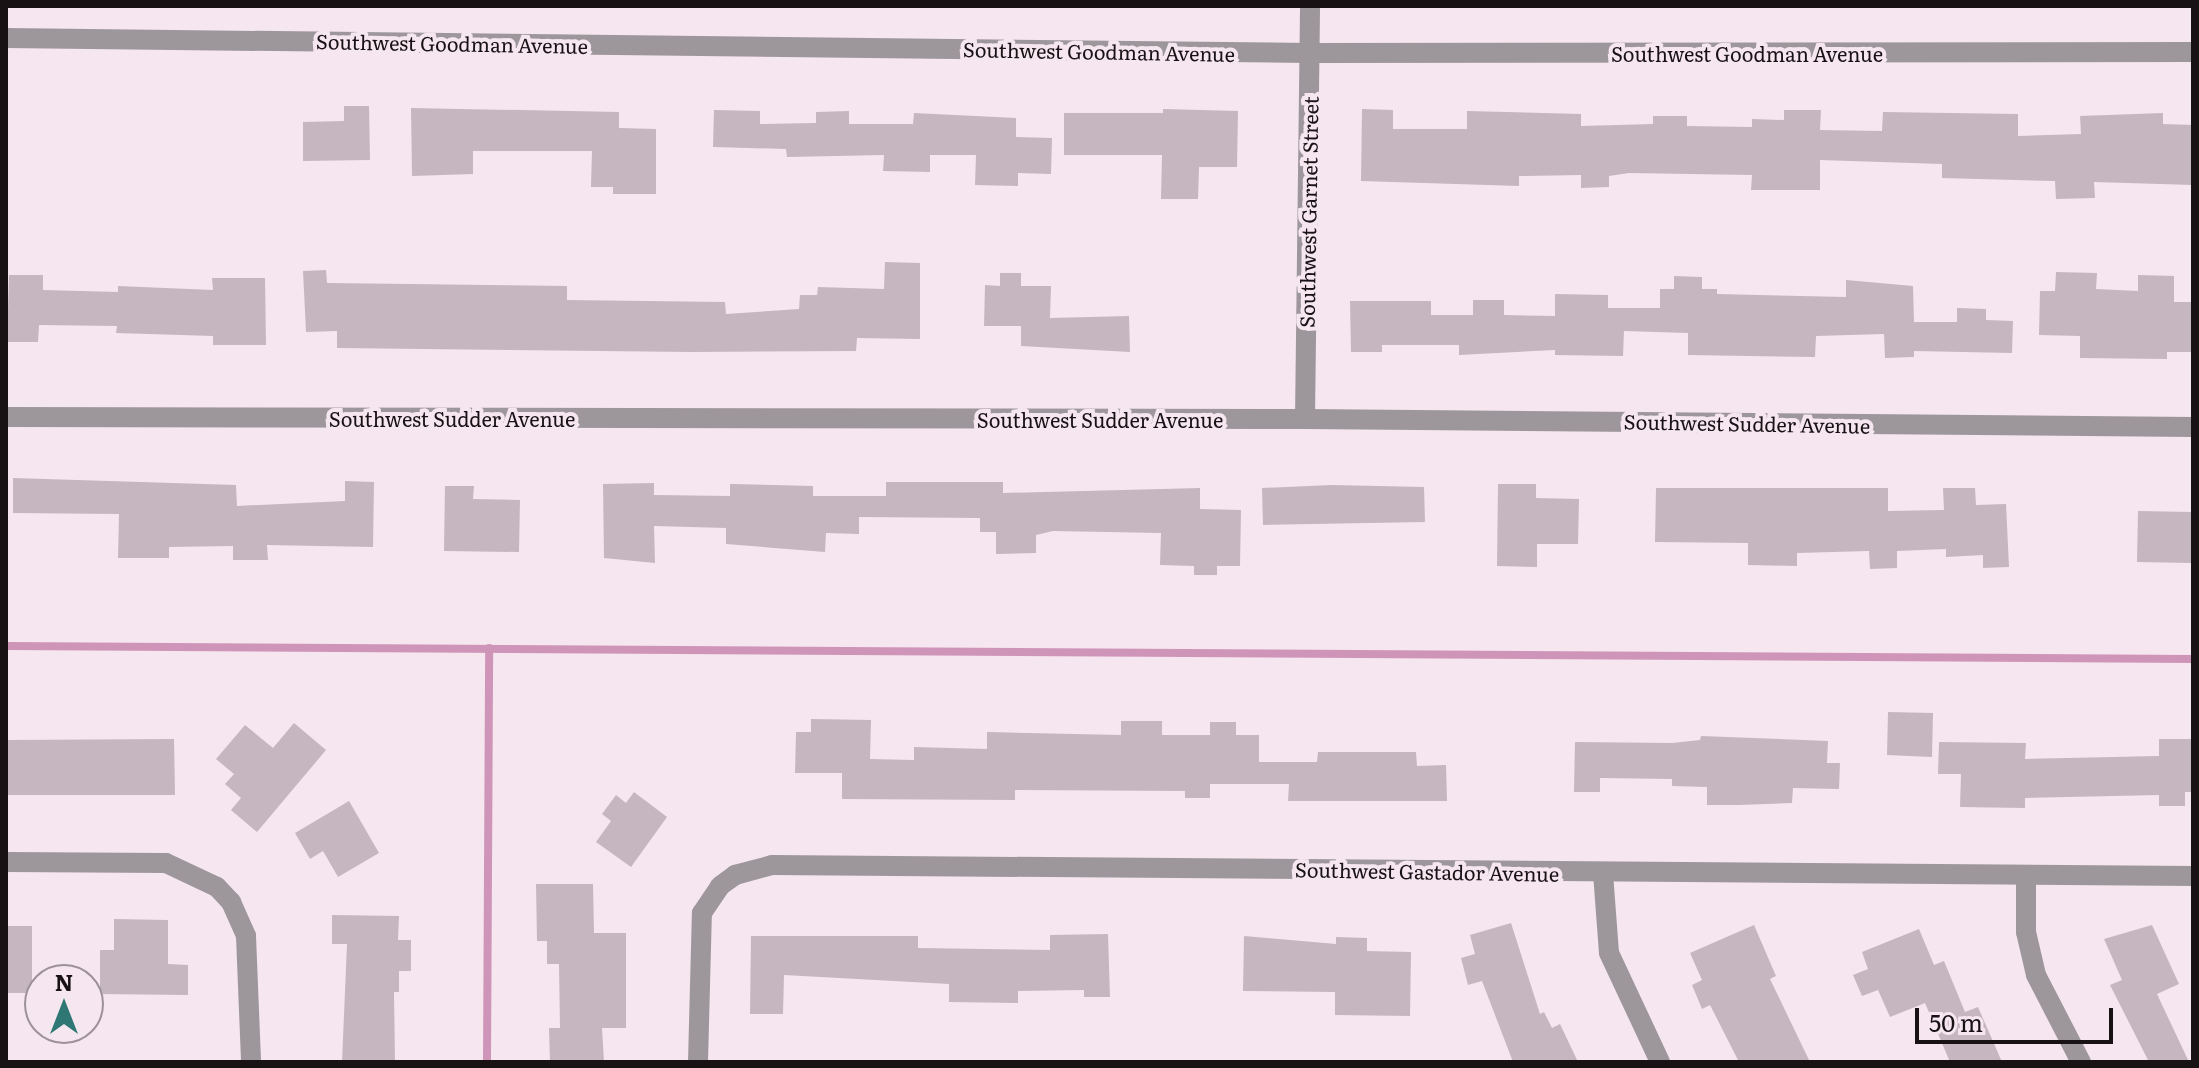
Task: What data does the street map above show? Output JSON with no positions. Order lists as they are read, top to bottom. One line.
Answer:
{"streets":{"street":["Southwest Goodman Avenue","Southwest Garnet Street","Southwest Sudder Avenue","Southwest Gastador Avenue"]},"crossings":[["Southwest Goodman Avenue","Southwest Garnet Street"],["Southwest Garnet Street","Southwest Sudder Avenue"]],"scale_bar":"50 m","north":"top"}
